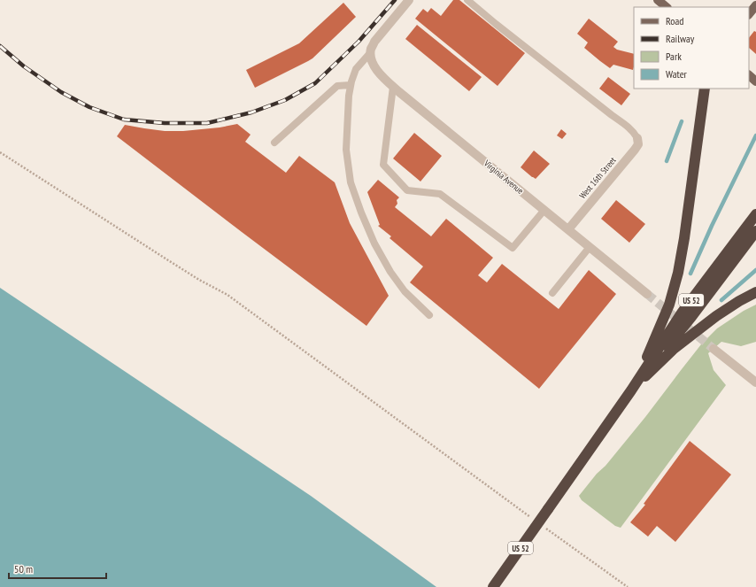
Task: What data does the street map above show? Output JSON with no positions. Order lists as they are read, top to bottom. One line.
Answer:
{"streets":{"highway":["US 52"],"street":["Virginia Avenue","West 16th Street"]},"crossings":[["Virginia Avenue","West 16th Street"]],"legend":["Road","Railway","Park","Water"],"scale_bar":"50 m"}
